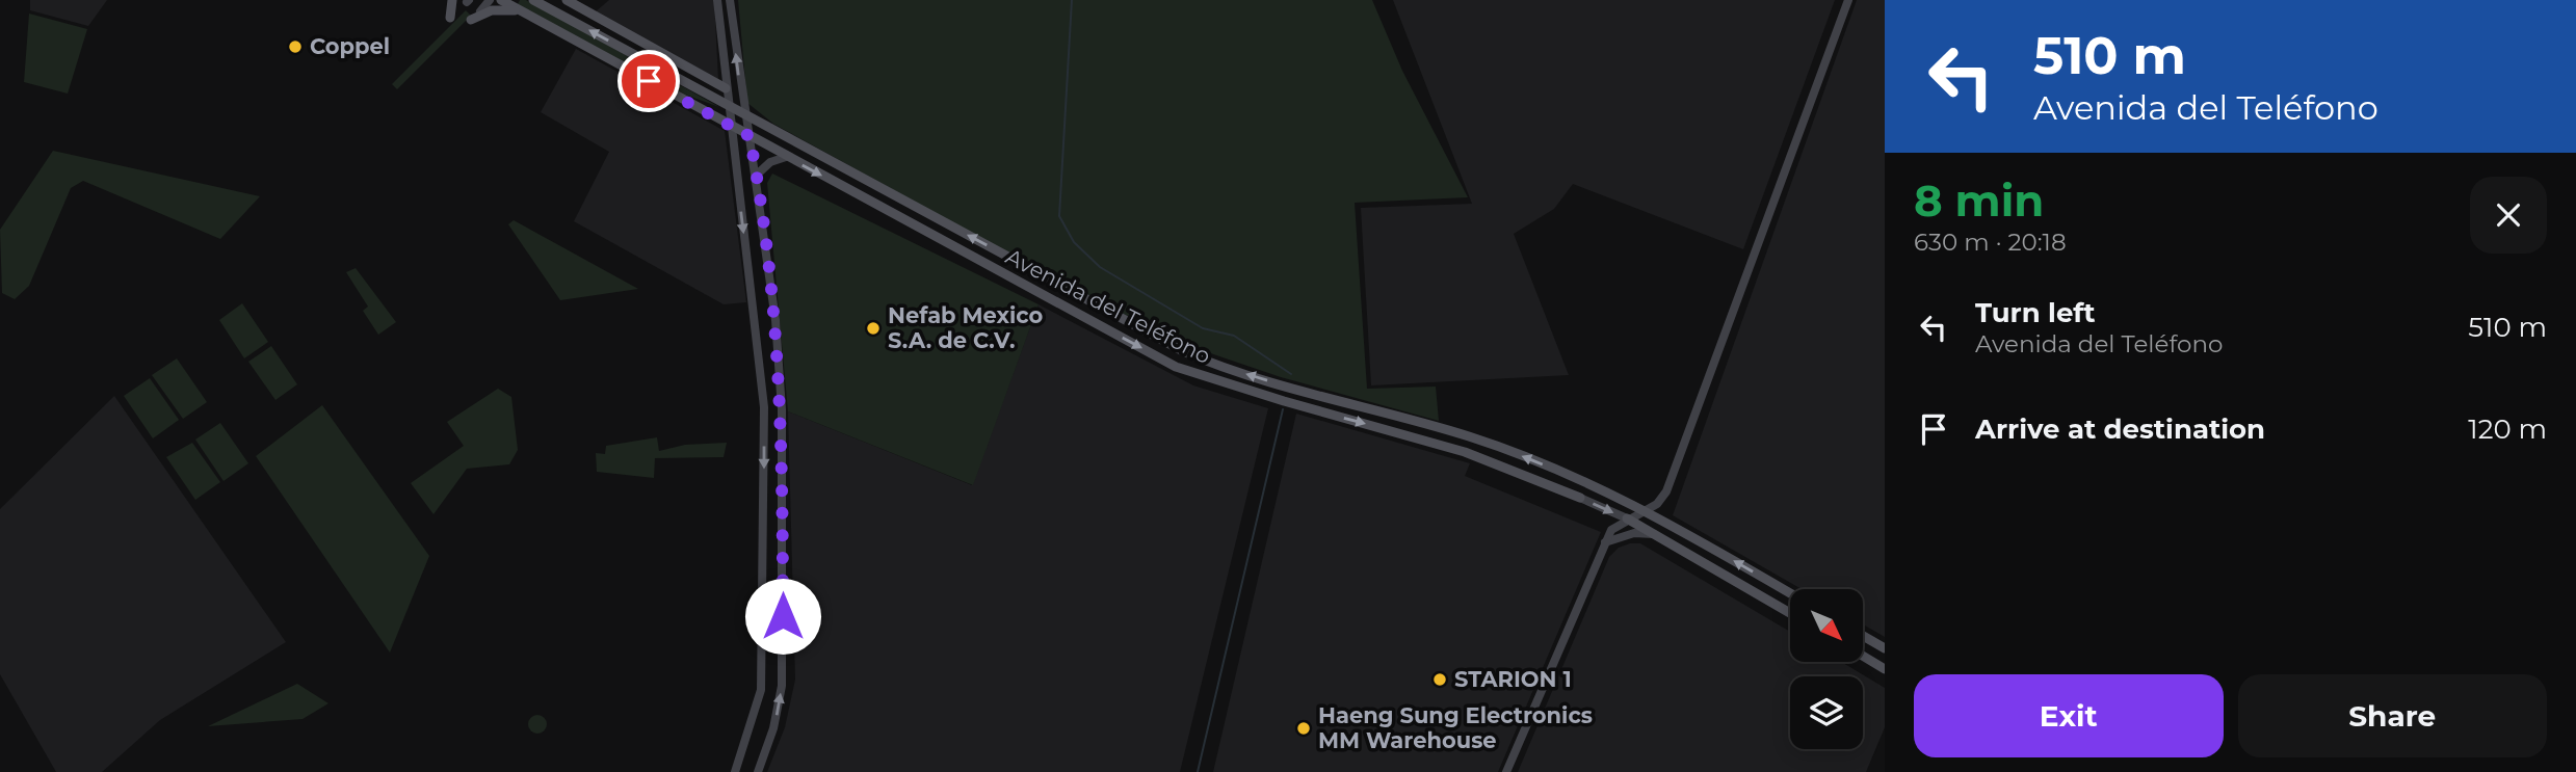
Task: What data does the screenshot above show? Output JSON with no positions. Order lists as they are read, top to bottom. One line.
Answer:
{"streets":{"main road":["Avenida del Teléfono"]},"places":["Coppel","Nefab Mexico S.A. de C.V.","STARION 1","Haeng Sung Electronics MM Warehouse"],"north":"bottom right","page":{"turn":["510 m","Avenida del Teléfono"],"heading":["8 min","630 m · 20:18"],"list":[{"name":"Turn left","note":"Avenida del Teléfono","value":"510 m"},{"name":"Arrive at destination","value":"120 m"}],"buttons":["Exit","Share"]}}
